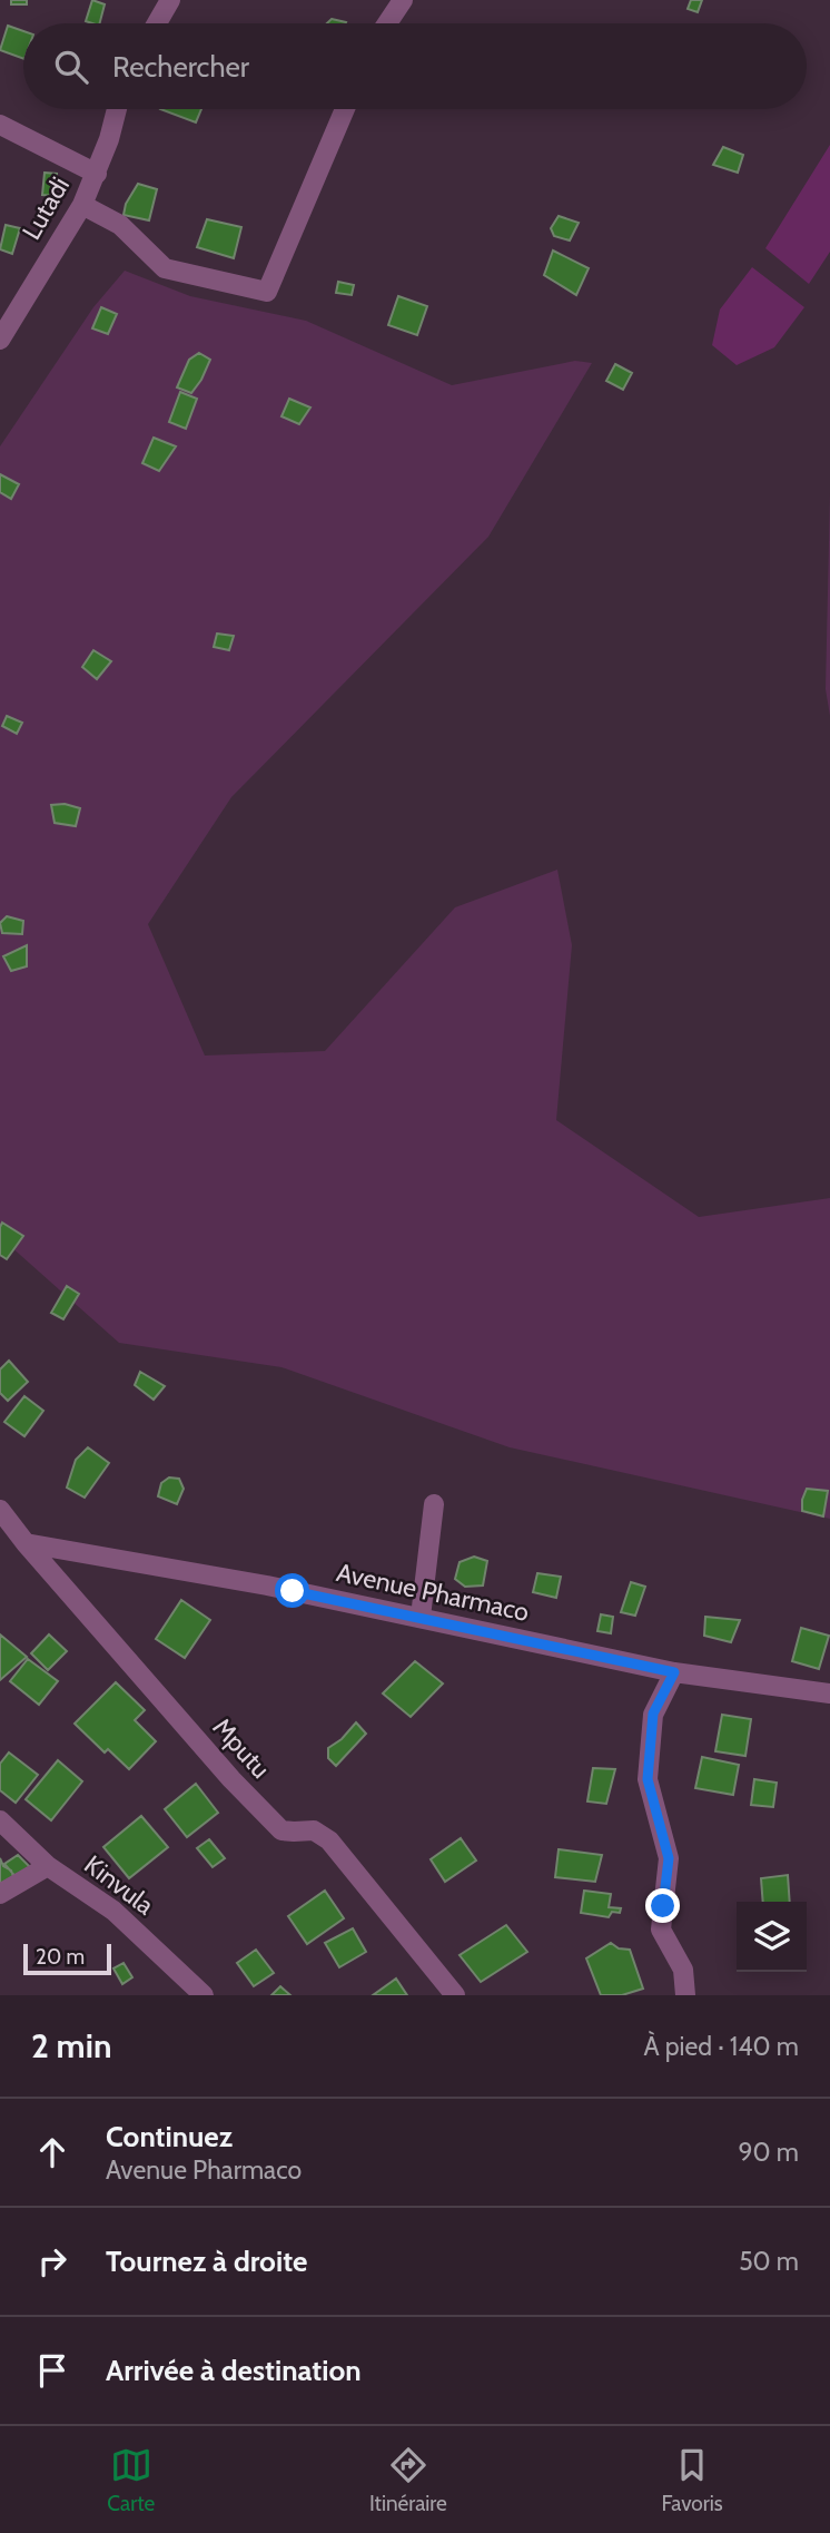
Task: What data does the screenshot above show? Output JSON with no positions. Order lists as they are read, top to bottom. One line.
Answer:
{"streets":{"street":["Lutadi","Avenue Pharmaco","Mputu","Kinvula"]},"crossings":[["Avenue Pharmaco","Mputu"]],"scale_bar":"20 m","page":{"search":"Rechercher","scale":"20 m","heading":["2 min","À pied · 140 m"],"list":[["Continuez","Avenue Pharmaco","90 m"],["Tournez à droite","50 m"],"Arrivée à destination"],"nav":["Carte","Itinéraire","Favoris"]}}
